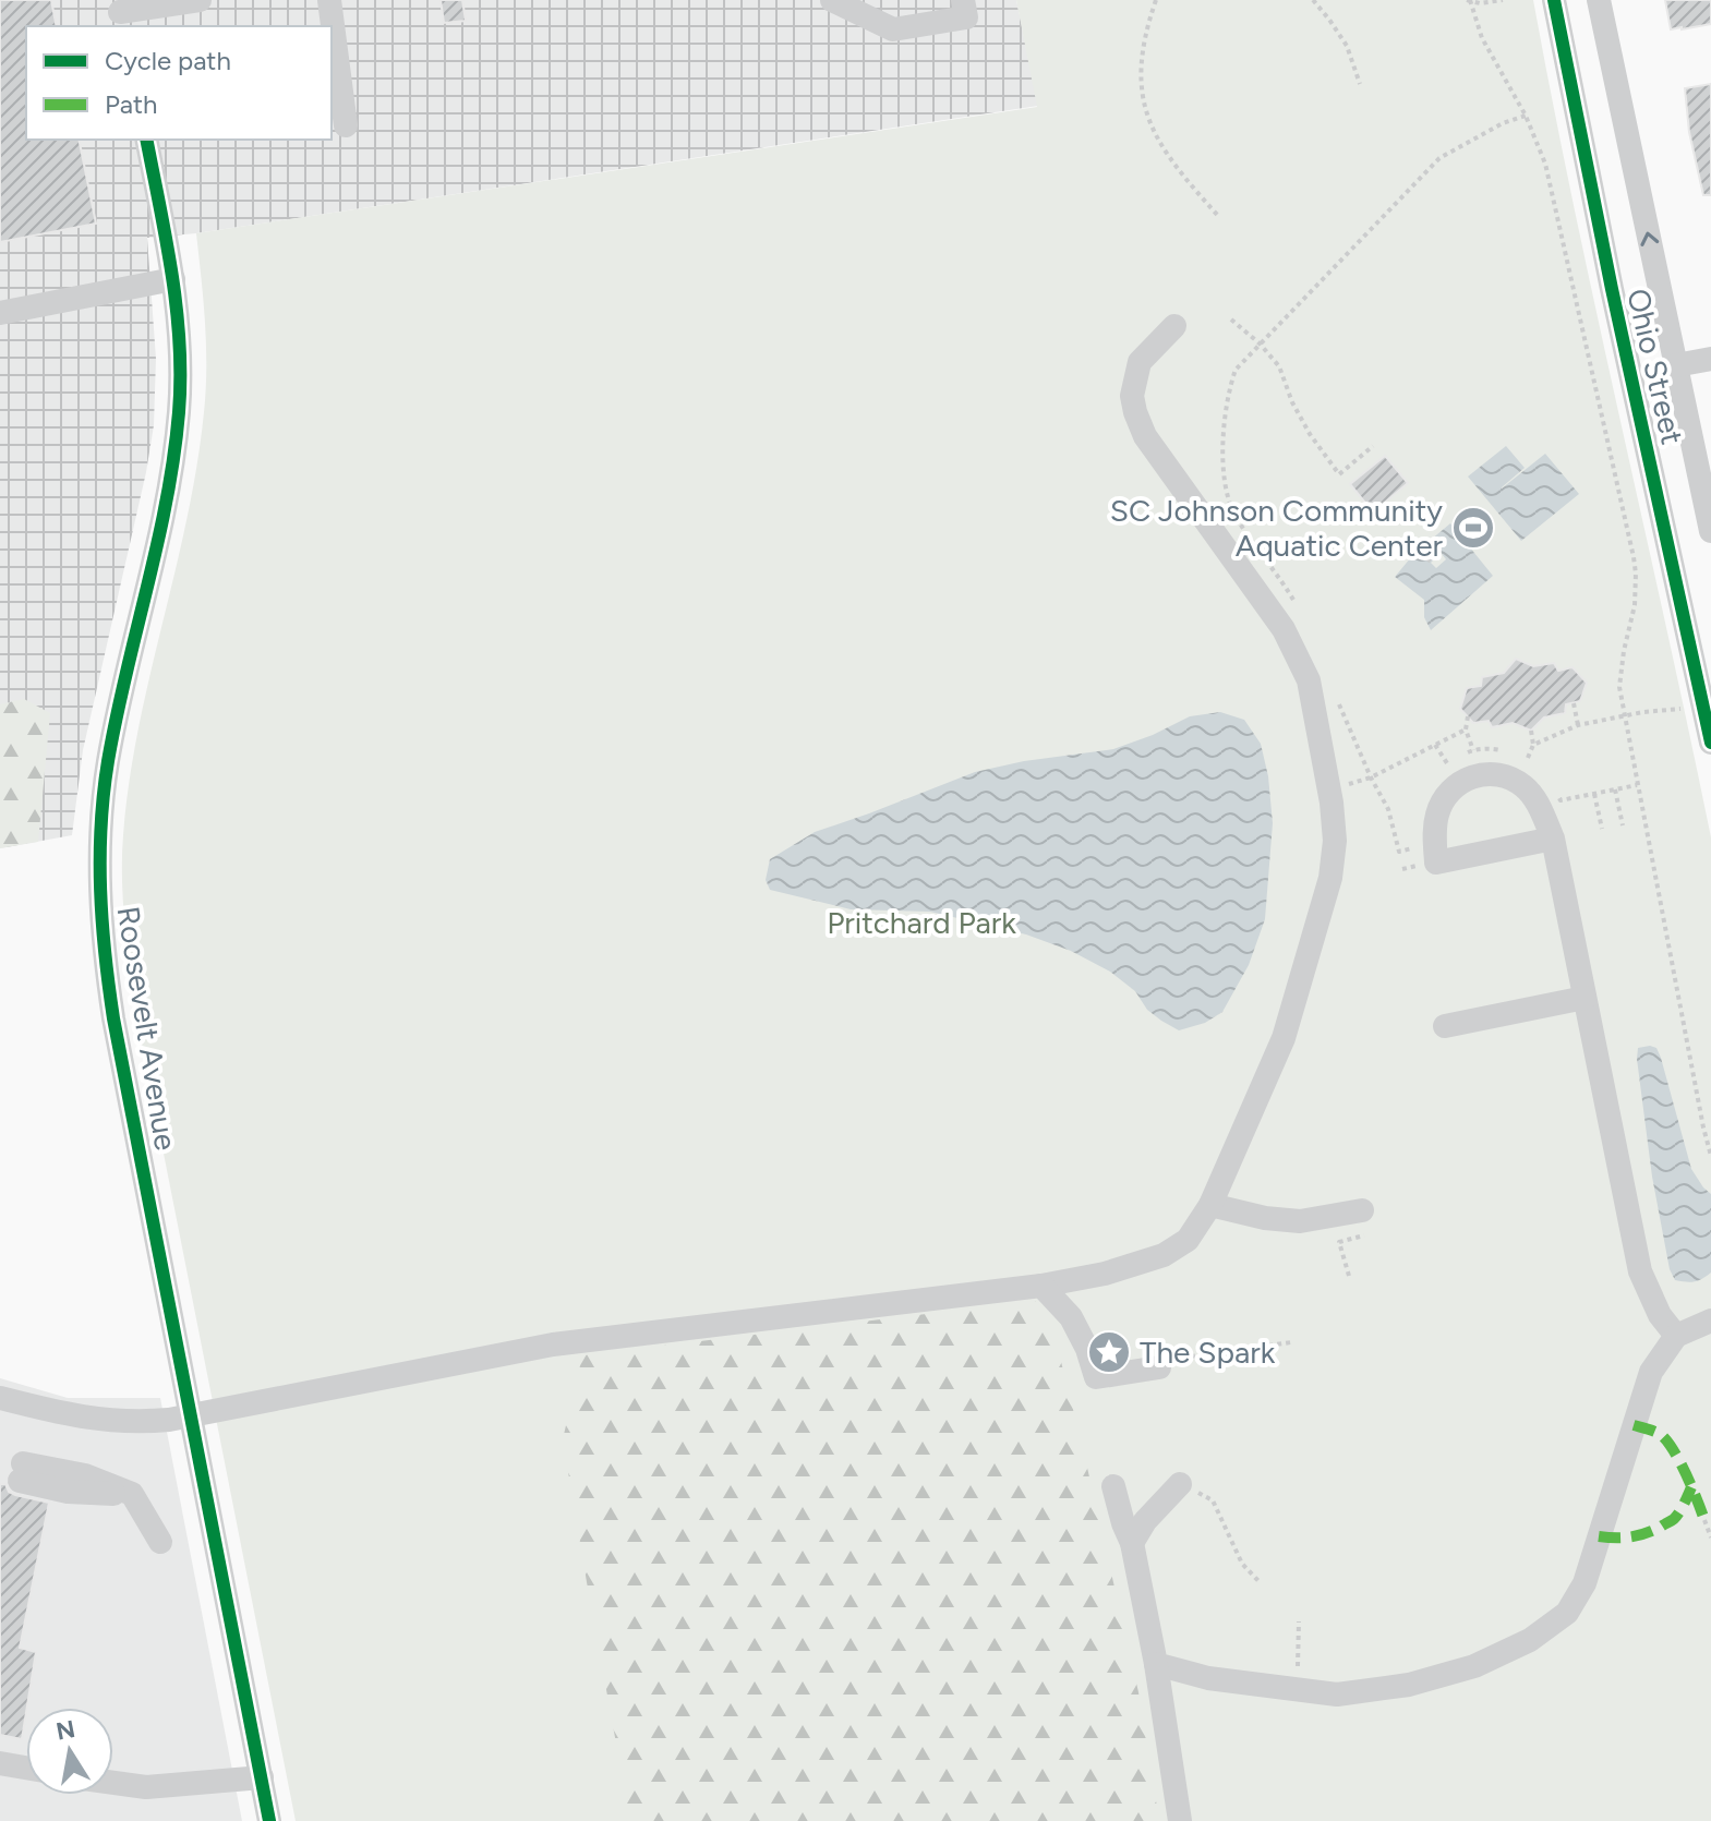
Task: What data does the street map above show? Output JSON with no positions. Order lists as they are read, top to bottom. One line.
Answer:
{"streets":{"street":["Ohio Street","Roosevelt Avenue"]},"parks":["Pritchard Park"],"places":{"sports":["SC Johnson Community Aquatic Center"],"place":["The Spark"]},"legend":["Cycle path","Path"],"north":"top"}
